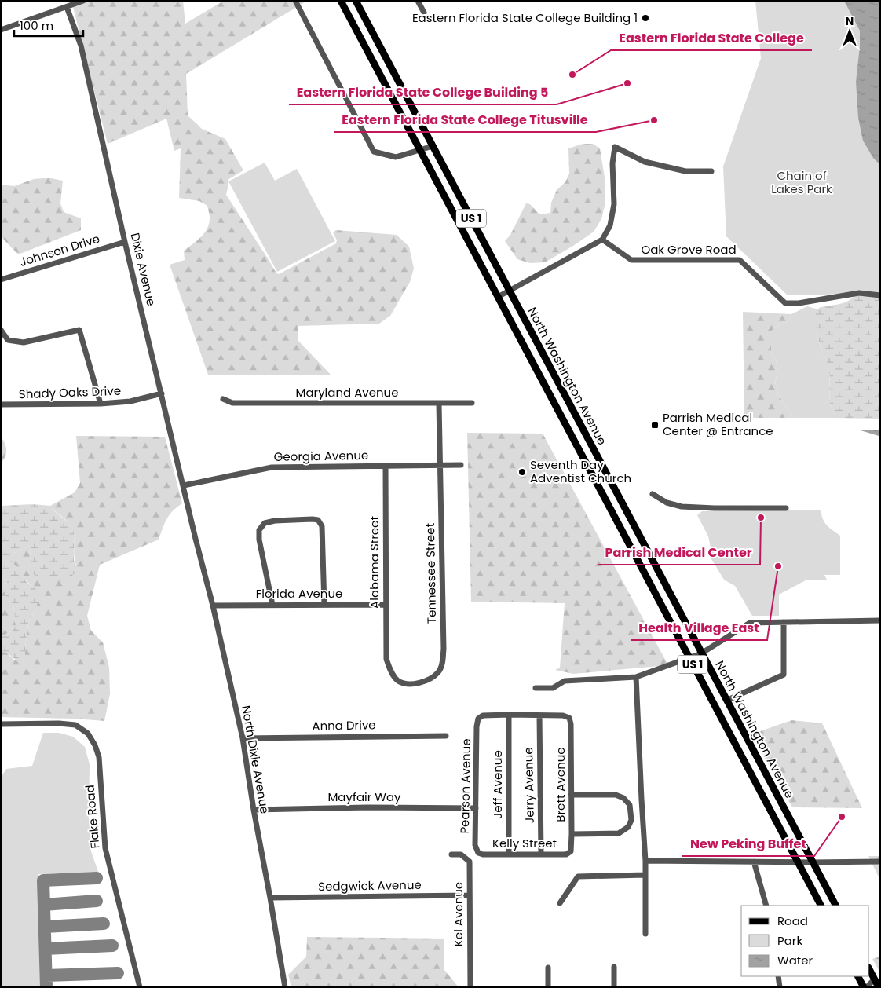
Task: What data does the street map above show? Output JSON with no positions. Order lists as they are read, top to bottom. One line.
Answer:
{"streets":{"main road":["US 1","North Washington Avenue"],"street":["Oak Grove Road","Johnson Drive","Dixie Avenue","Shady Oaks Drive","Maryland Avenue","Georgia Avenue","Alabama Street","Tennessee Street","Florida Avenue","Anna Drive","North Dixie Avenue","Jeff Avenue","Brett Avenue","Jerry Avenue","Pearson Avenue","Mayfair Way","Flake Road","Kelly Street","Sedgwick Avenue","Kel Avenue"]},"crossings":[["Johnson Drive","Dixie Avenue"],["Dixie Avenue","Shady Oaks Drive"],["Dixie Avenue","Georgia Avenue"],["Dixie Avenue","North Dixie Avenue"],["Maryland Avenue","Tennessee Street"],["Georgia Avenue","Alabama Street"],["Georgia Avenue","Tennessee Street"],["Alabama Street","Tennessee Street"],["Alabama Street","Florida Avenue"],["Florida Avenue","North Dixie Avenue"],["Anna Drive","North Dixie Avenue"],["North Dixie Avenue","Mayfair Way"],["North Dixie Avenue","Sedgwick Avenue"],["Jeff Avenue","Pearson Avenue"],["Jeff Avenue","Kelly Street"],["Brett Avenue","Jerry Avenue"],["Brett Avenue","Kelly Street"],["Jerry Avenue","Kelly Street"],["Pearson Avenue","Mayfair Way"],["Pearson Avenue","Kelly Street"],["Sedgwick Avenue","Kel Avenue"]],"parks":["Chain of Lakes Park"],"places":{"other":["Eastern Florida State College Building 1","Eastern Florida State College","Eastern Florida State College Building 5","Eastern Florida State College Titusville","Seventh Day Adventist Church","Parrish Medical Center","Health Village East","New Peking Buffet"],"transit":["Parrish Medical Center @ Entrance"]},"legend":["Road","Park","Water"],"scale_bar":"100 m","north":"top"}
